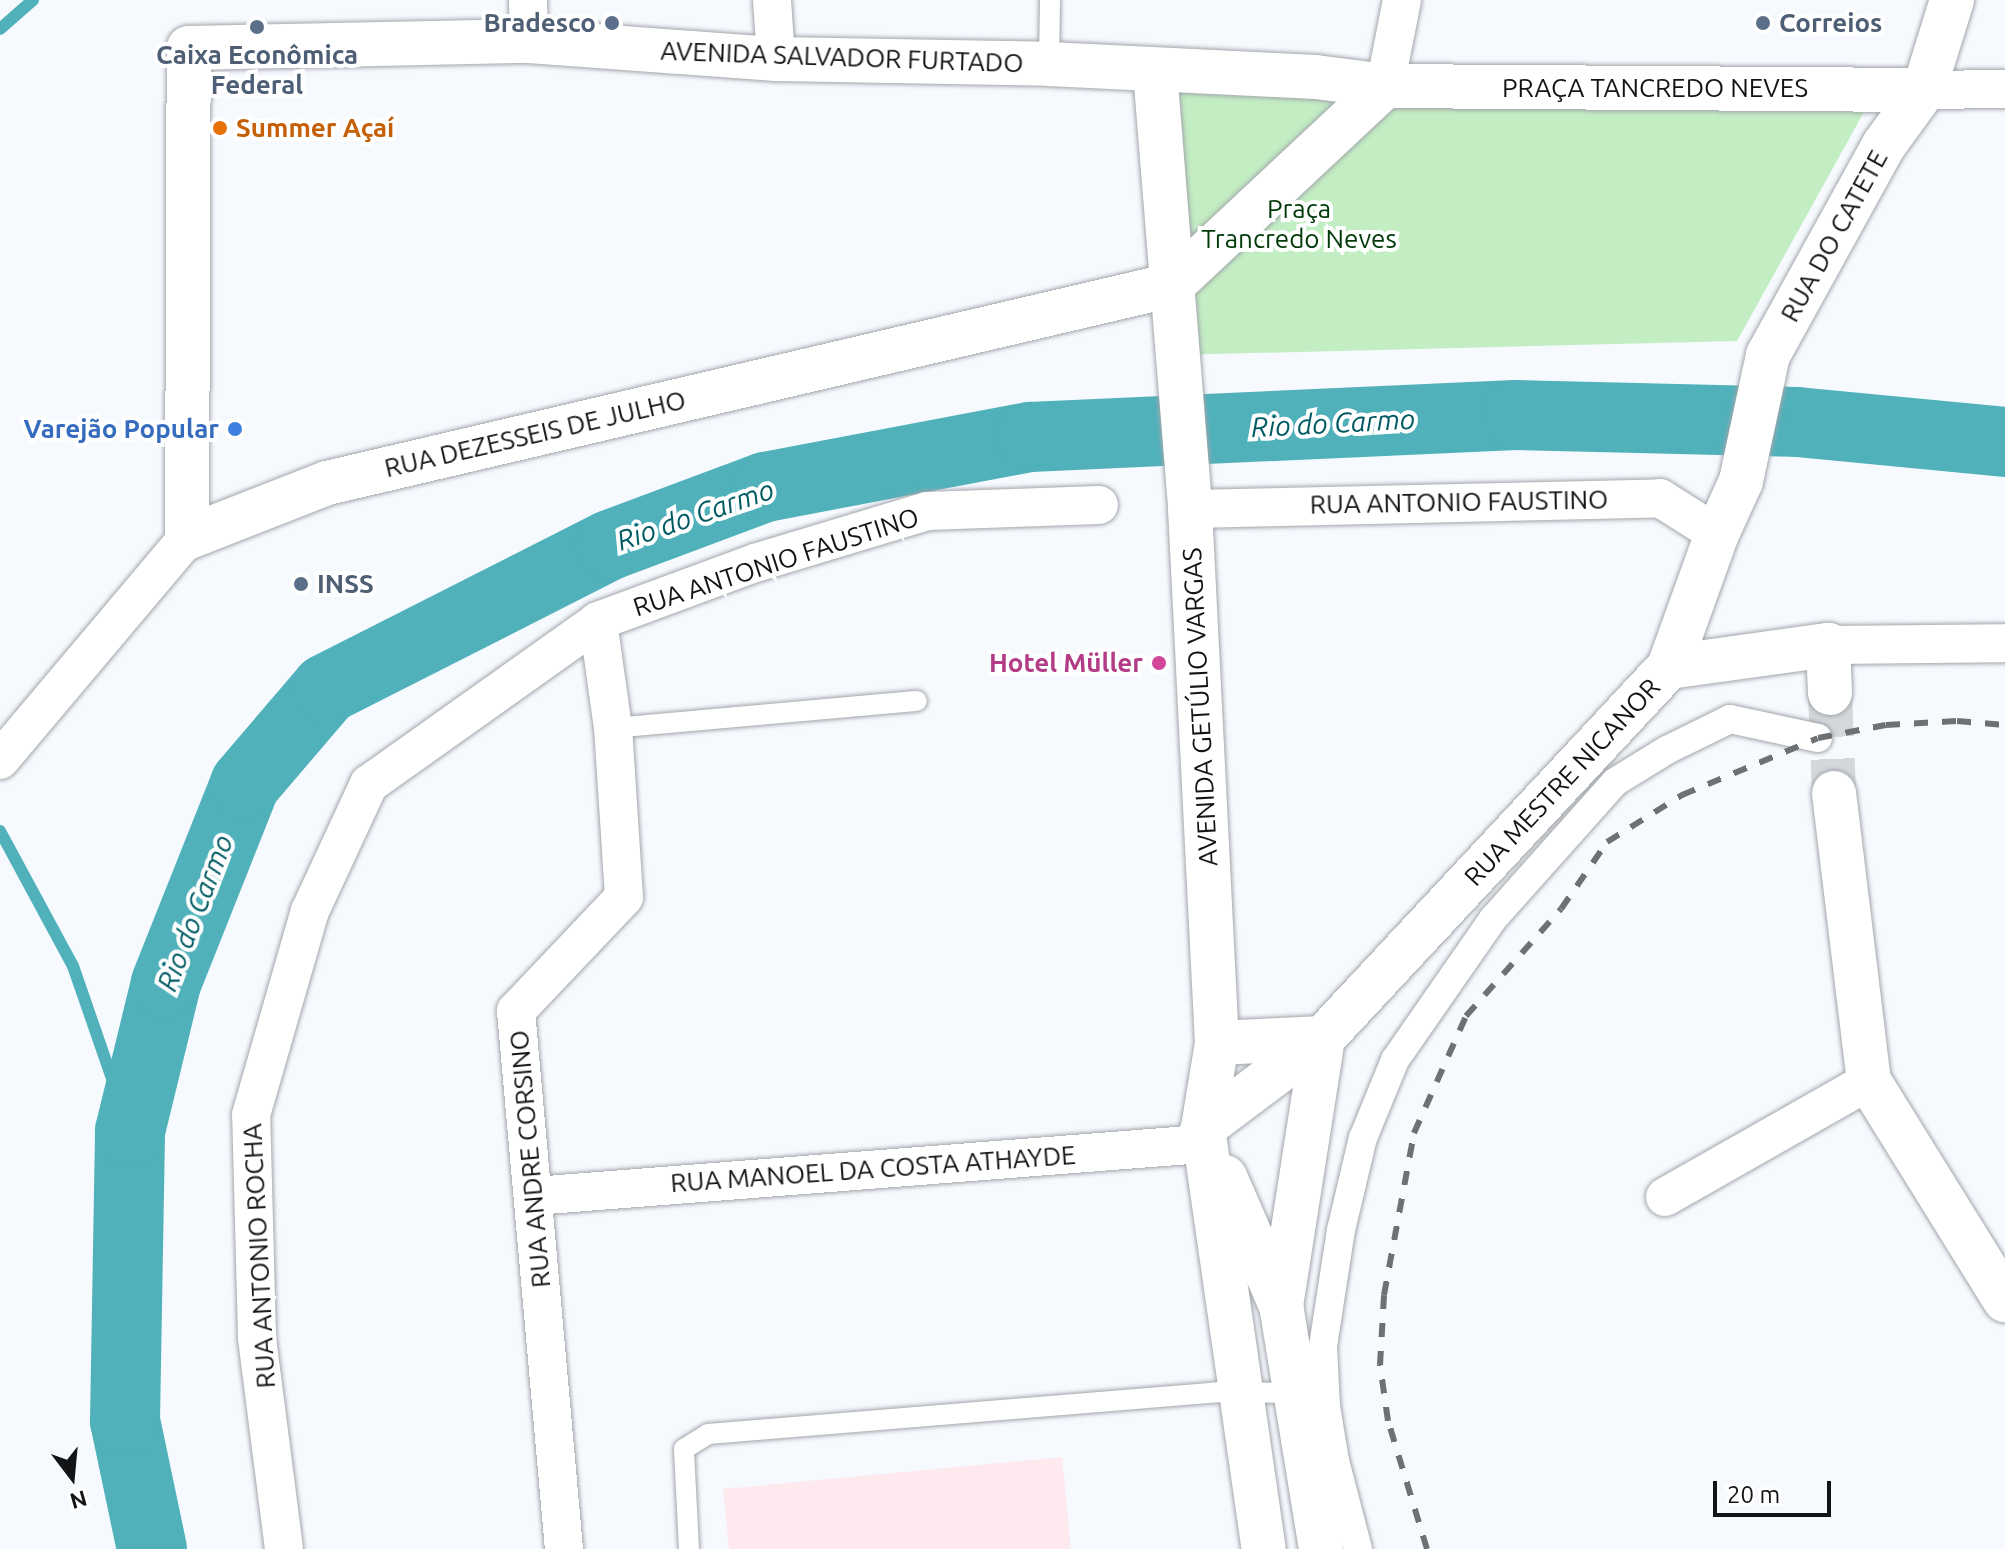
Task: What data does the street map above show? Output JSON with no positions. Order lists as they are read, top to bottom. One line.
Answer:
{"streets":{"street":["AVENIDA SALVADOR FURTADO","PRAÇA TANCREDO NEVES","RUA DO CATETE","RUA DEZESSEIS DE JULHO","RUA ANTONIO FAUSTINO","AVENIDA GETÚLIO VARGAS","RUA MESTRE NICANOR","RUA ANDRE CORSINO","RUA MANOEL DA COSTA ATHAYDE","RUA ANTONIO ROCHA"]},"crossings":[["AVENIDA SALVADOR FURTADO","PRAÇA TANCREDO NEVES"],["AVENIDA SALVADOR FURTADO","RUA DEZESSEIS DE JULHO"],["PRAÇA TANCREDO NEVES","RUA DO CATETE"],["RUA DO CATETE","RUA ANTONIO FAUSTINO"],["RUA DO CATETE","RUA MESTRE NICANOR"],["RUA DEZESSEIS DE JULHO","AVENIDA GETÚLIO VARGAS"],["RUA ANTONIO FAUSTINO","AVENIDA GETÚLIO VARGAS"],["RUA ANTONIO FAUSTINO","RUA ANDRE CORSINO"],["RUA ANTONIO FAUSTINO","RUA ANTONIO ROCHA"],["AVENIDA GETÚLIO VARGAS","RUA MESTRE NICANOR"],["AVENIDA GETÚLIO VARGAS","RUA MANOEL DA COSTA ATHAYDE"],["RUA MESTRE NICANOR","RUA MANOEL DA COSTA ATHAYDE"],["RUA ANDRE CORSINO","RUA MANOEL DA COSTA ATHAYDE"],["RUA ANDRE CORSINO","RUA ANTONIO ROCHA"]],"water":["Rio do Carmo"],"parks":["Praça Trancredo Neves"],"places":["Bradesco","Correios","Caixa Econômica Federal","Summer Açaí","Varejão Popular","INSS","Hotel Müller"],"scale_bar":"20 m","north":"bottom"}
